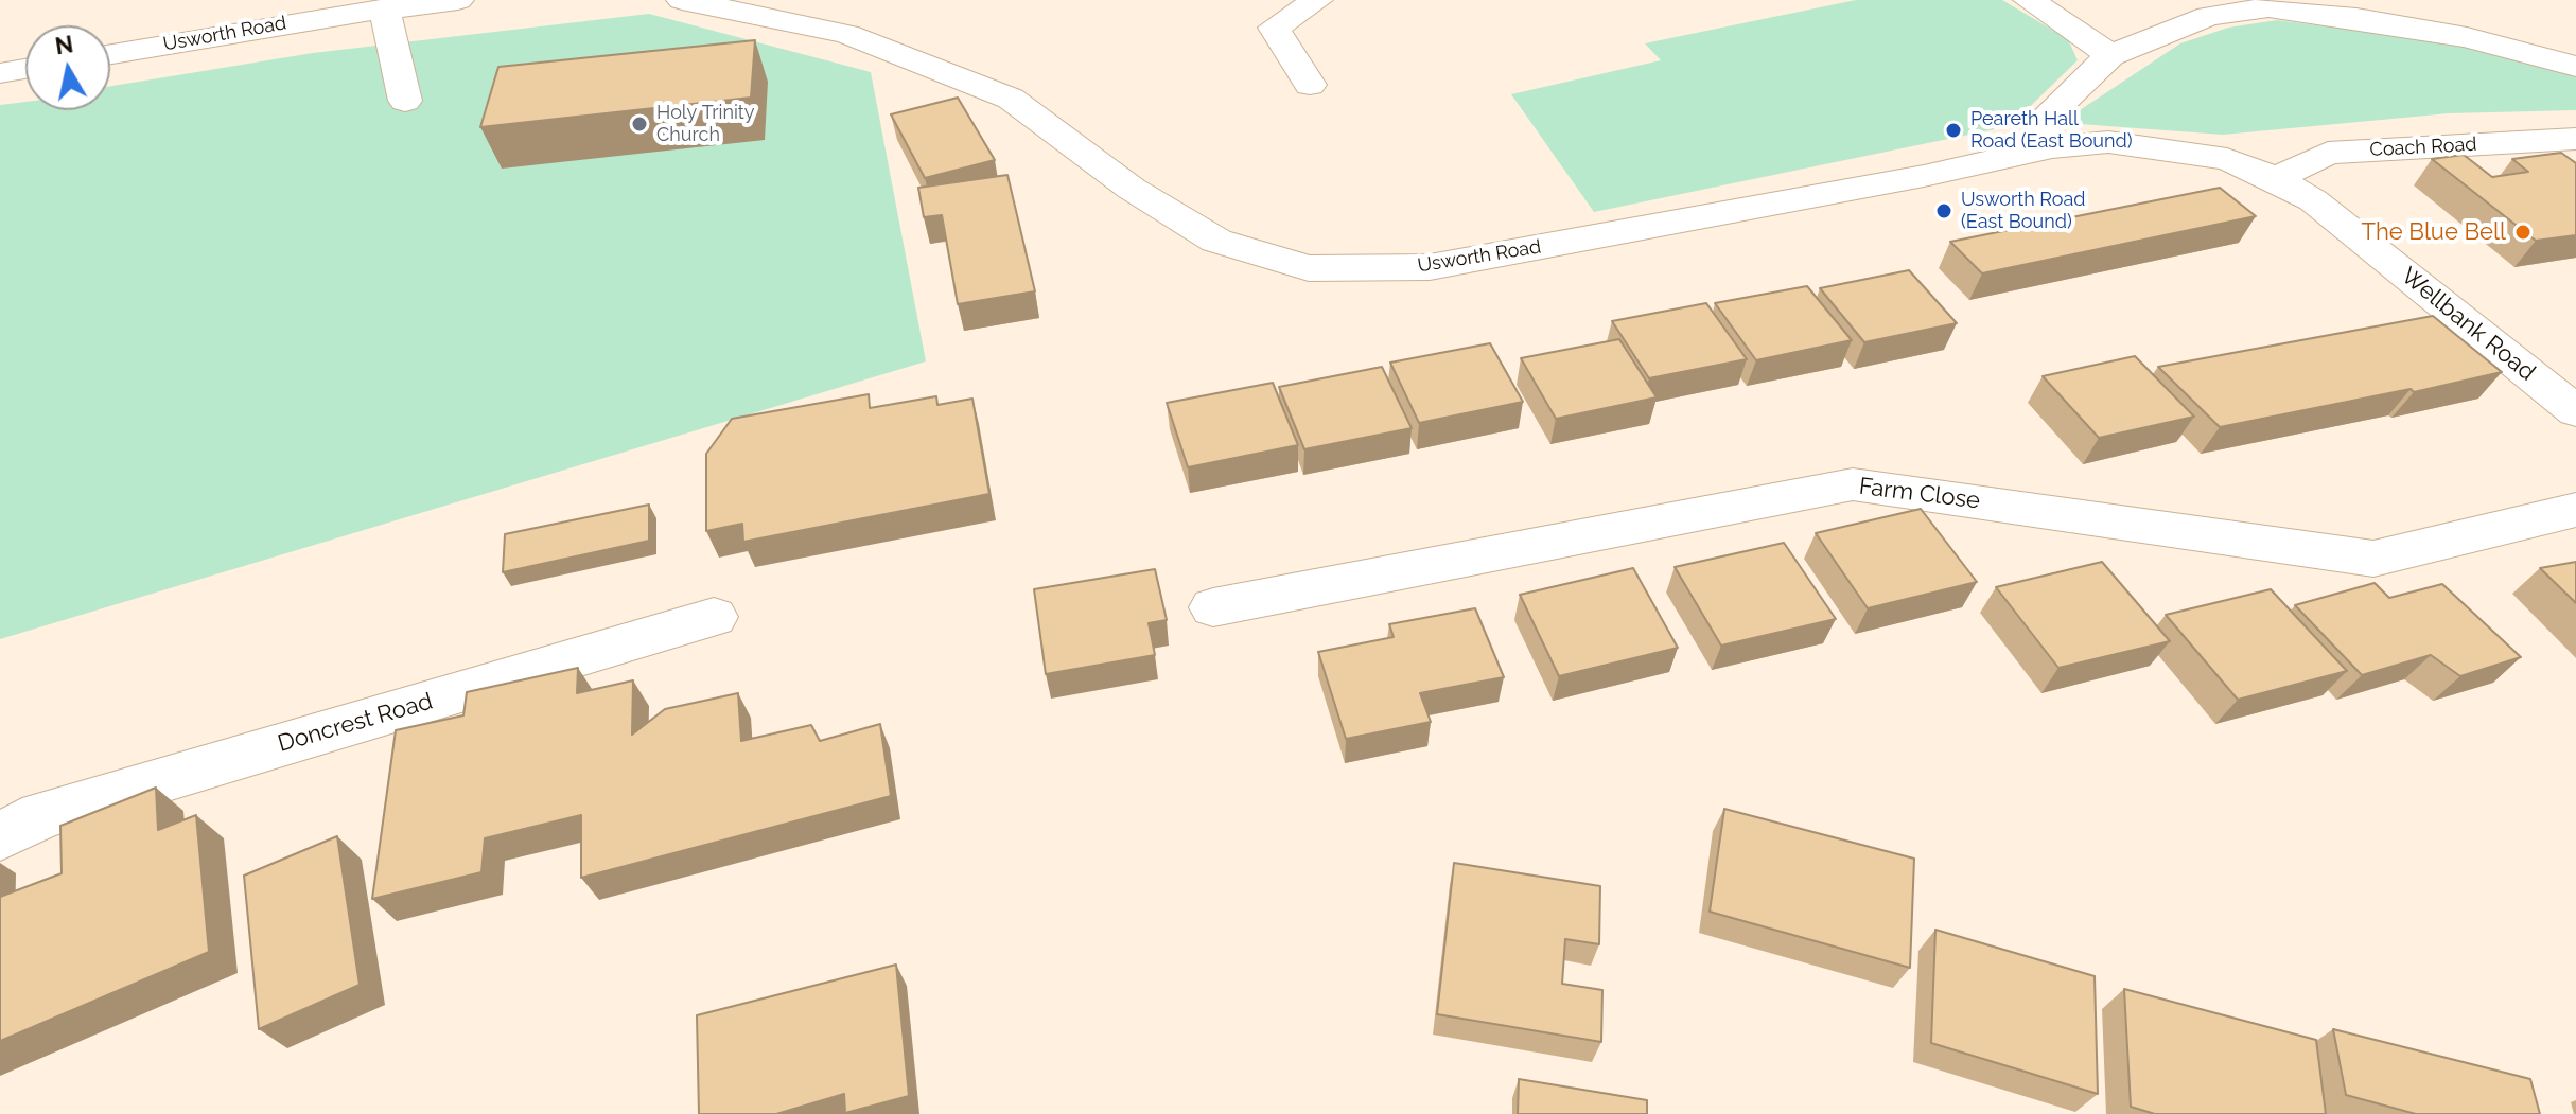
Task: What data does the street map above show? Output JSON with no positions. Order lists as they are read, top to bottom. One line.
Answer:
{"streets":{"street":["Usworth Road","Coach Road","Wellbank Road","Farm Close","Doncrest Road"]},"crossings":[["Usworth Road","Coach Road"],["Usworth Road","Wellbank Road"],["Coach Road","Wellbank Road"]],"places":["Holy Trinity Church","Peareth Hall Road (East Bound)","Usworth Road (East Bound)","The Blue Bell"],"north":"top"}
